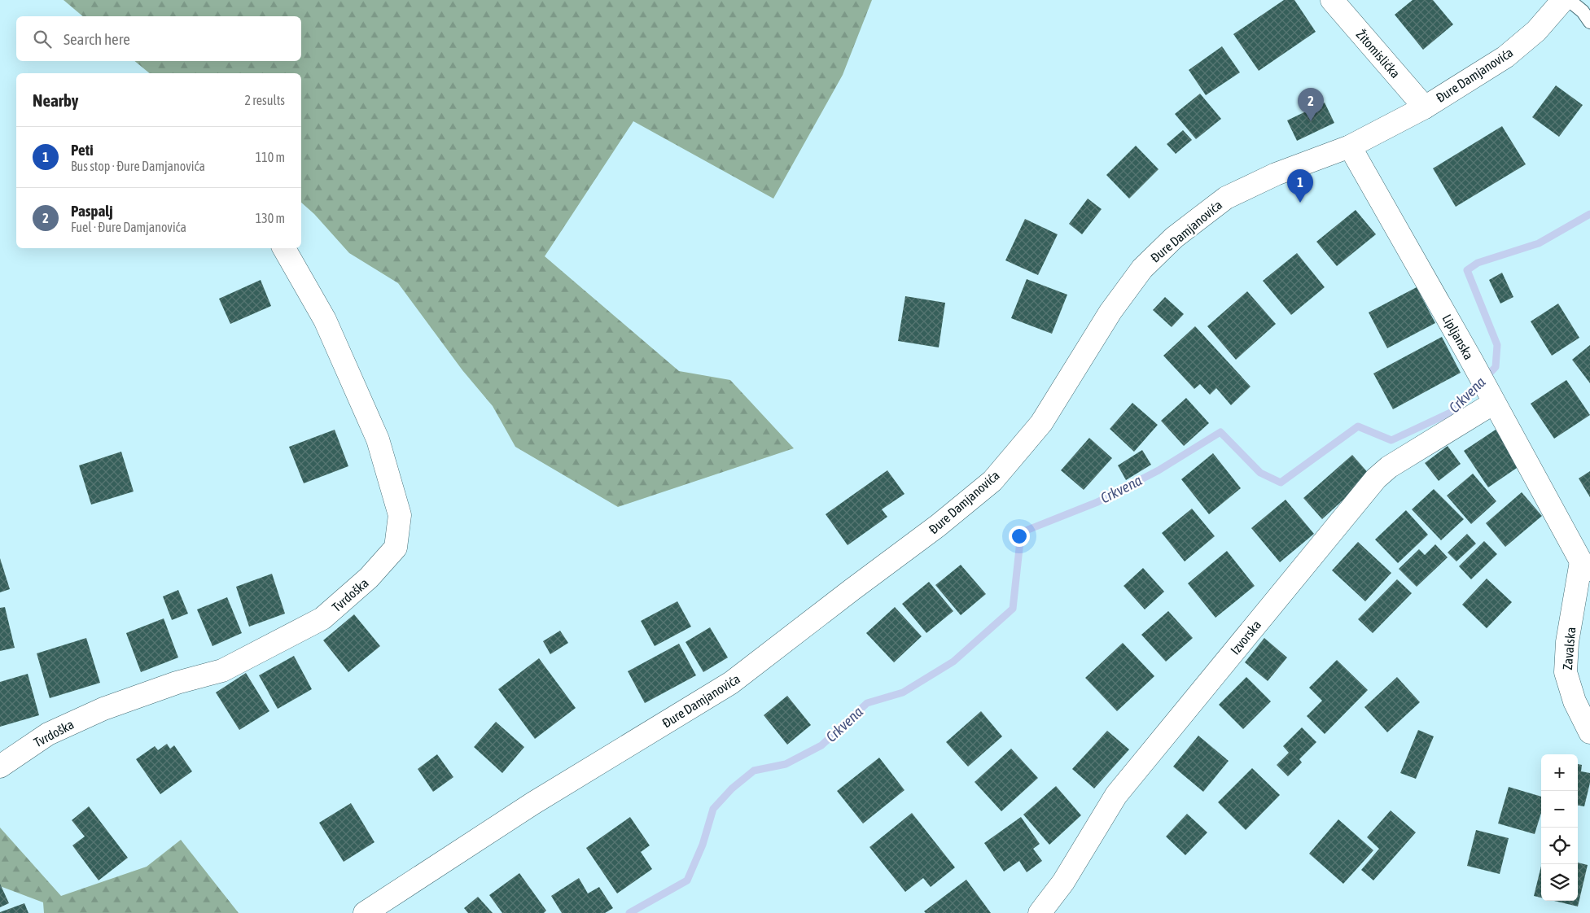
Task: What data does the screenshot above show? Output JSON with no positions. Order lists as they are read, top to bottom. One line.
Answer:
{"streets":{"street":["Žitomislićka","Đure Damjanovića","Lipljanska","Tvrdoška","Izvorska","Zavalska"]},"crossings":[["Žitomislićka","Đure Damjanovića"],["Đure Damjanovića","Lipljanska"],["Lipljanska","Izvorska"],["Lipljanska","Zavalska"]],"water":["Crkvena"],"page":{"search":"Search here","heading":["Nearby","2 results"],"pins":["2","1"],"list":[{"mark":"1","name":"Peti","note":"Bus stop · Đure Damjanovića","value":"110 m"},{"mark":"2","name":"Paspalj","note":"Fuel · Đure Damjanovića","value":"130 m"}],"map_buttons":["+","−"]}}
